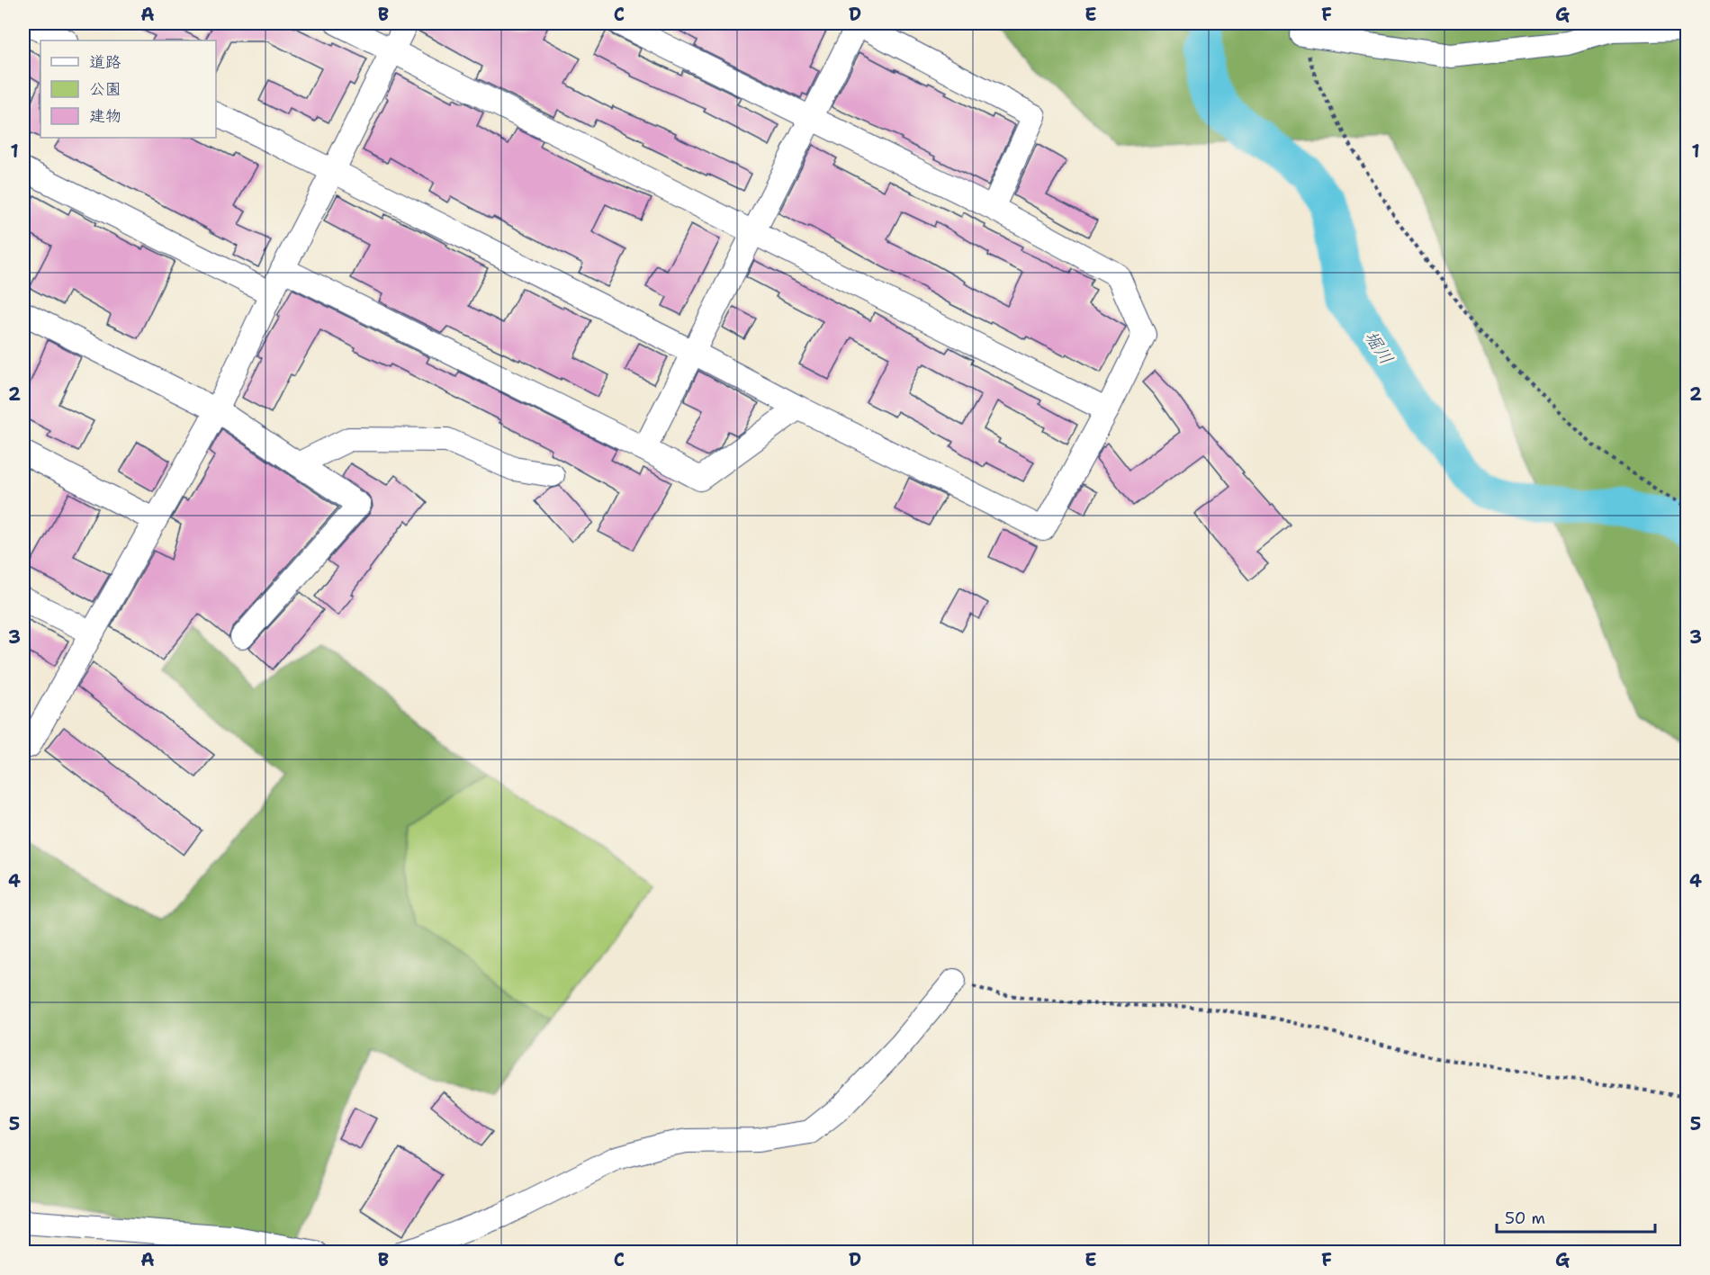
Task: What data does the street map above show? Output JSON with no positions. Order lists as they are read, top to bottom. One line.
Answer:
{"water":["堀川"],"legend":["道路","公園","建物"],"scale_bar":"50 m","grid":{"columns":["A","B","C","D","E","F","G"],"rows":["1","2","3","4","5"]}}
